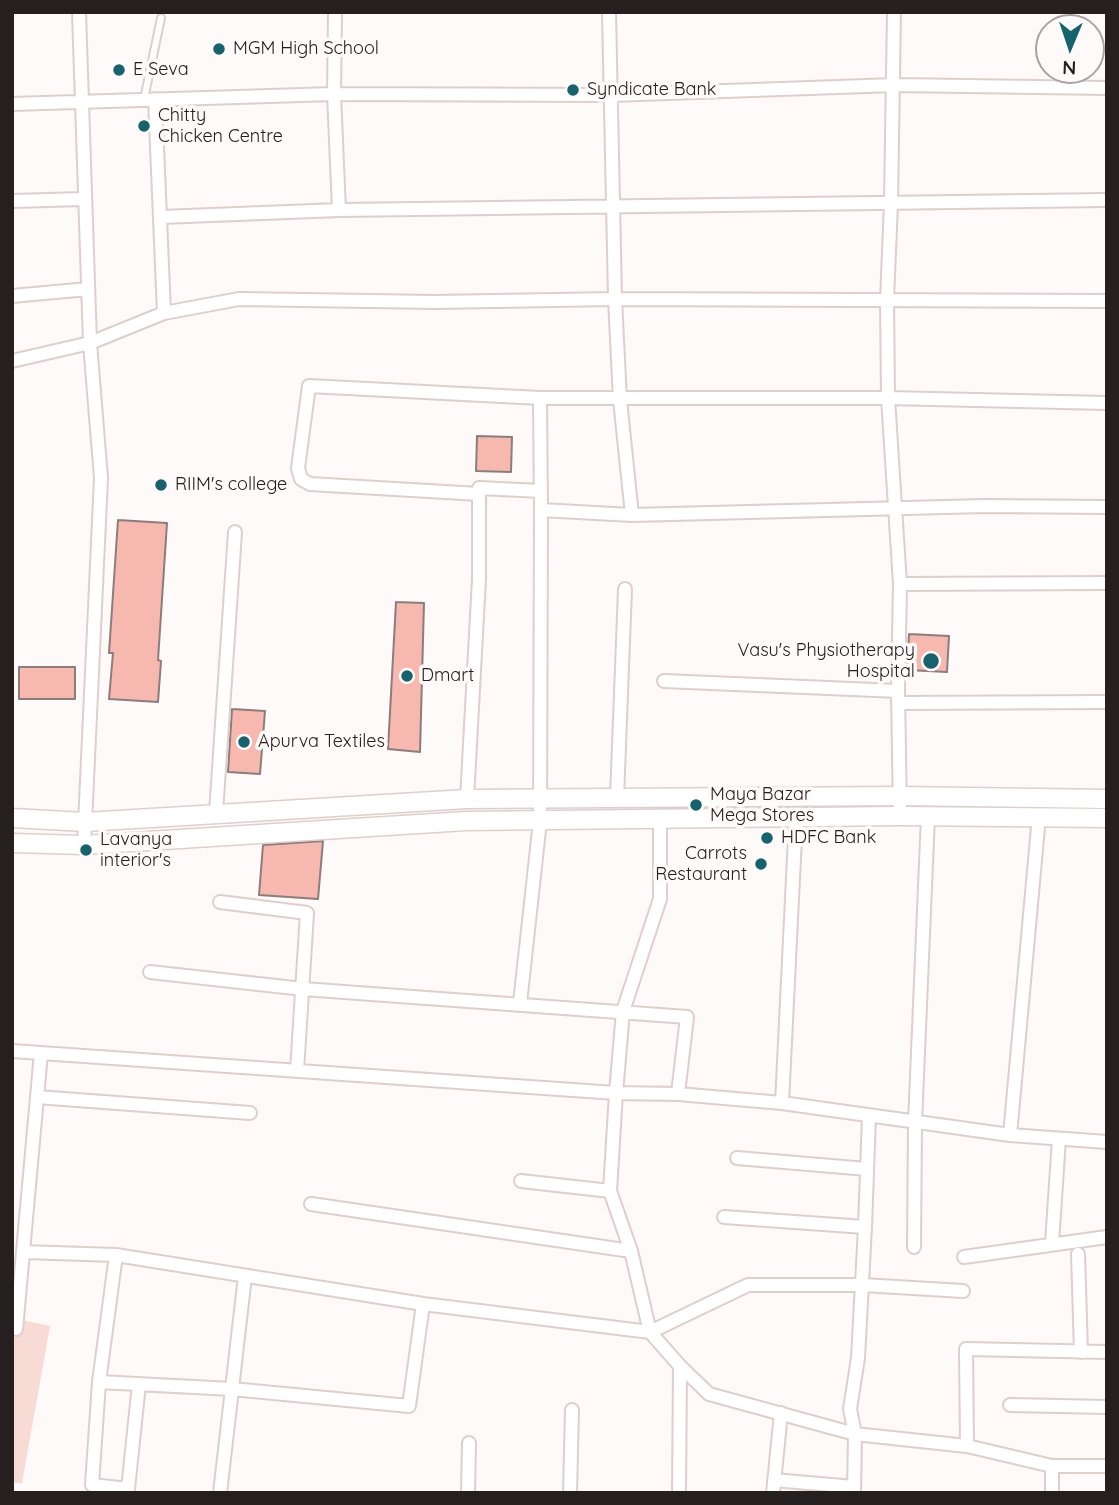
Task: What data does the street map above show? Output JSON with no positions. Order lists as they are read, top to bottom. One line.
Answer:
{"places":["MGM High School","E Seva","Syndicate Bank","Chitty Chicken Centre","RIIM's college","Vasu's Physiotherapy Hospital","Dmart","Apurva Textiles","Maya Bazar Mega Stores","HDFC Bank","Lavanya interior's","Carrots Restaurant"],"north":"bottom"}
